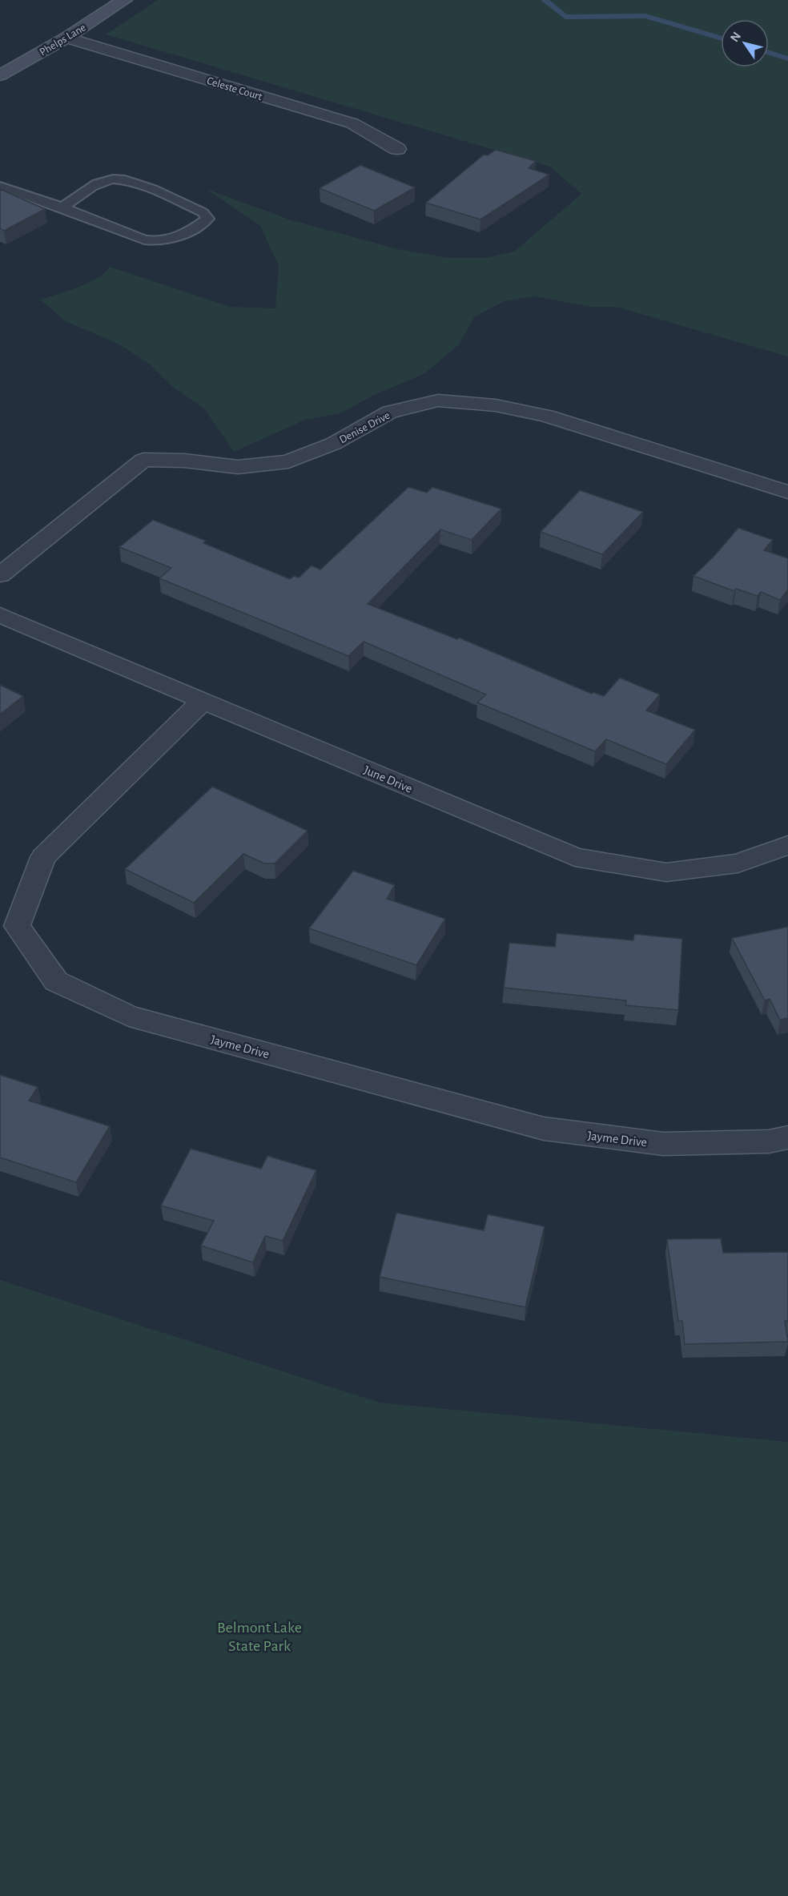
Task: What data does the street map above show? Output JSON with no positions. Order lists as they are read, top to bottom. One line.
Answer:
{"streets":{"street":["Phelps Lane","Celeste Court","Denise Drive","June Drive","Jayme Drive"]},"crossings":[["Phelps Lane","Celeste Court"],["June Drive","Jayme Drive"]],"parks":["Belmont Lake State Park"],"north":"top left"}
